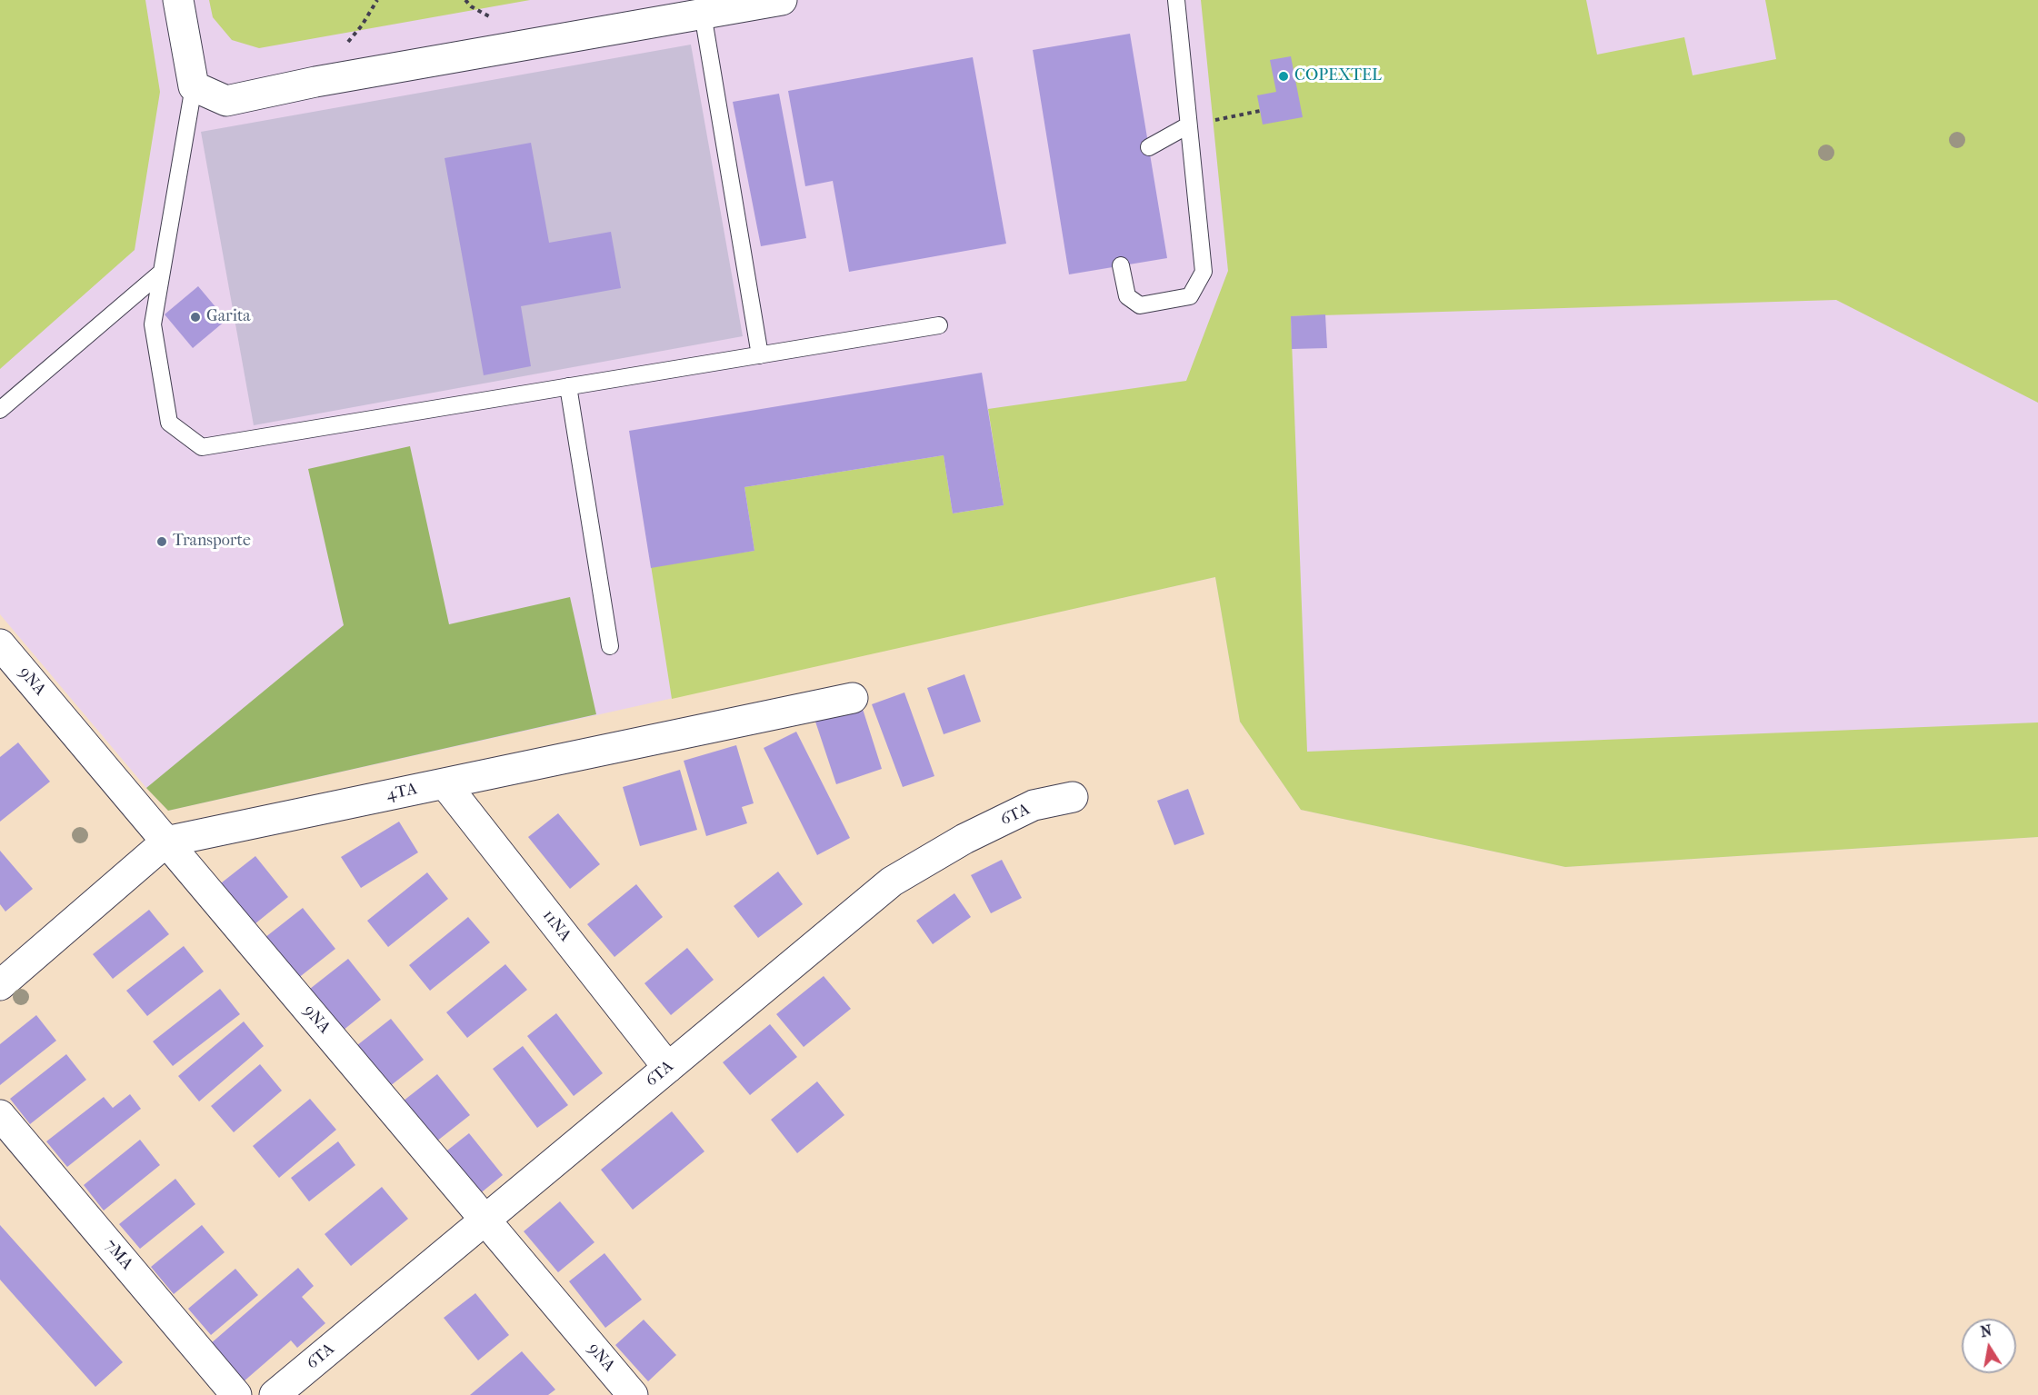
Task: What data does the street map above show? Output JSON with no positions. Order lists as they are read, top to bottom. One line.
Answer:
{"streets":{"street":["9NA","4TA","6TA","11NA","7MA"]},"crossings":[["9NA","4TA"],["9NA","6TA"],["4TA","11NA"],["6TA","11NA"]],"places":["COPEXTEL","Garita","Transporte"],"north":"top"}
